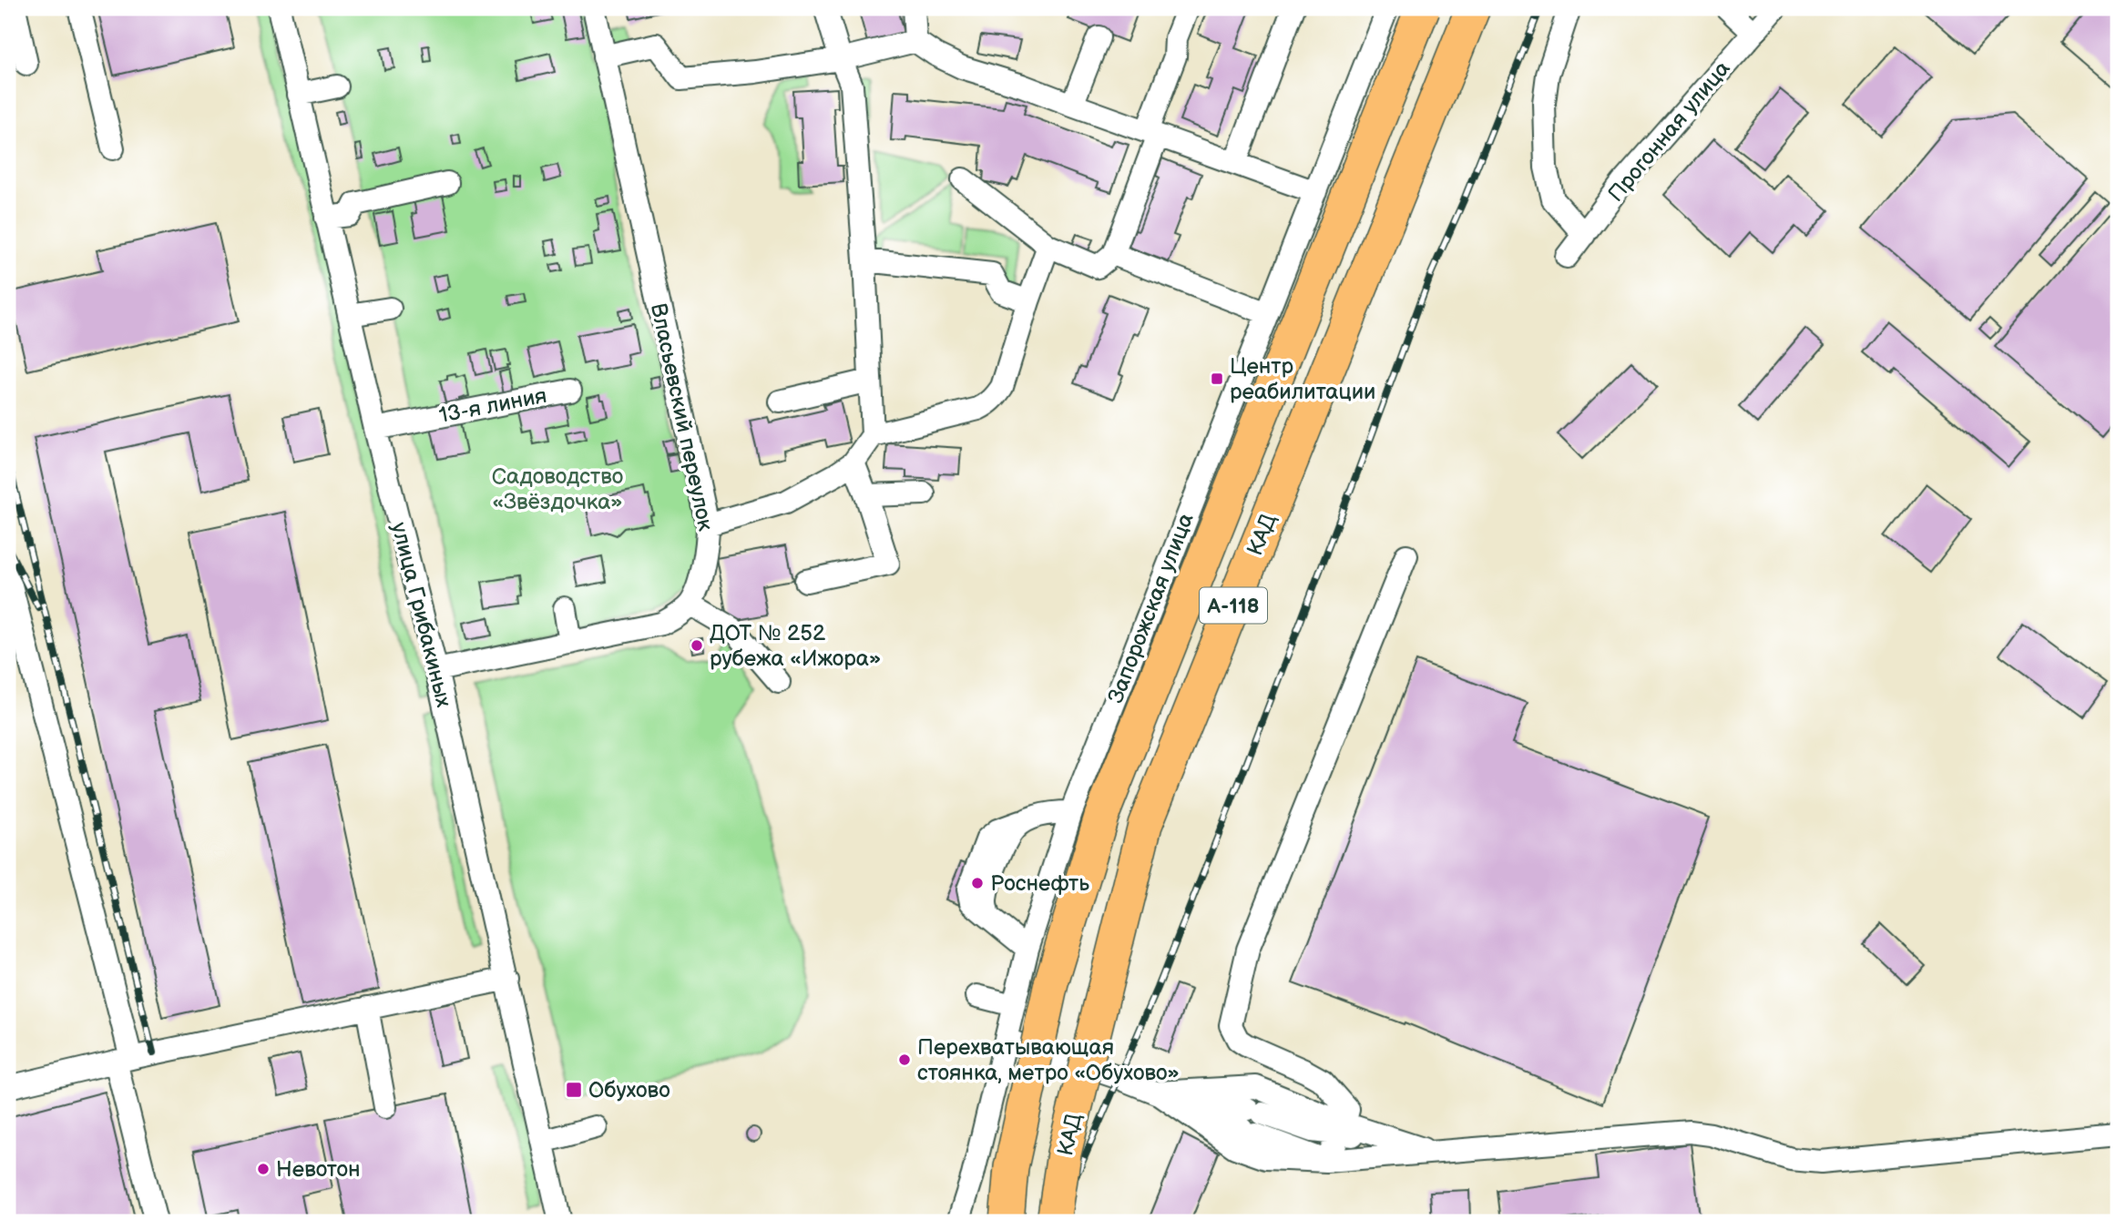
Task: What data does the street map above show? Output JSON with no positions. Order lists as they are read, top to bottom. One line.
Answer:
{"streets":{"highway":["КАД","А-118"],"street":["Прогонная улица","13-я линия","Власьевский переулок","Запорожская улица","улица Грибакиных"]},"crossings":[["13-я линия","улица Грибакиных"]],"parks":["Садоводство «Звёздочка»"],"places":{"transit":["Центр реабилитации","Обухово"],"other":["ДОТ № 252 рубежа «Ижора»","Роснефть","Перехватывающая стоянка, метро «Обухово»","Невотон"]}}
